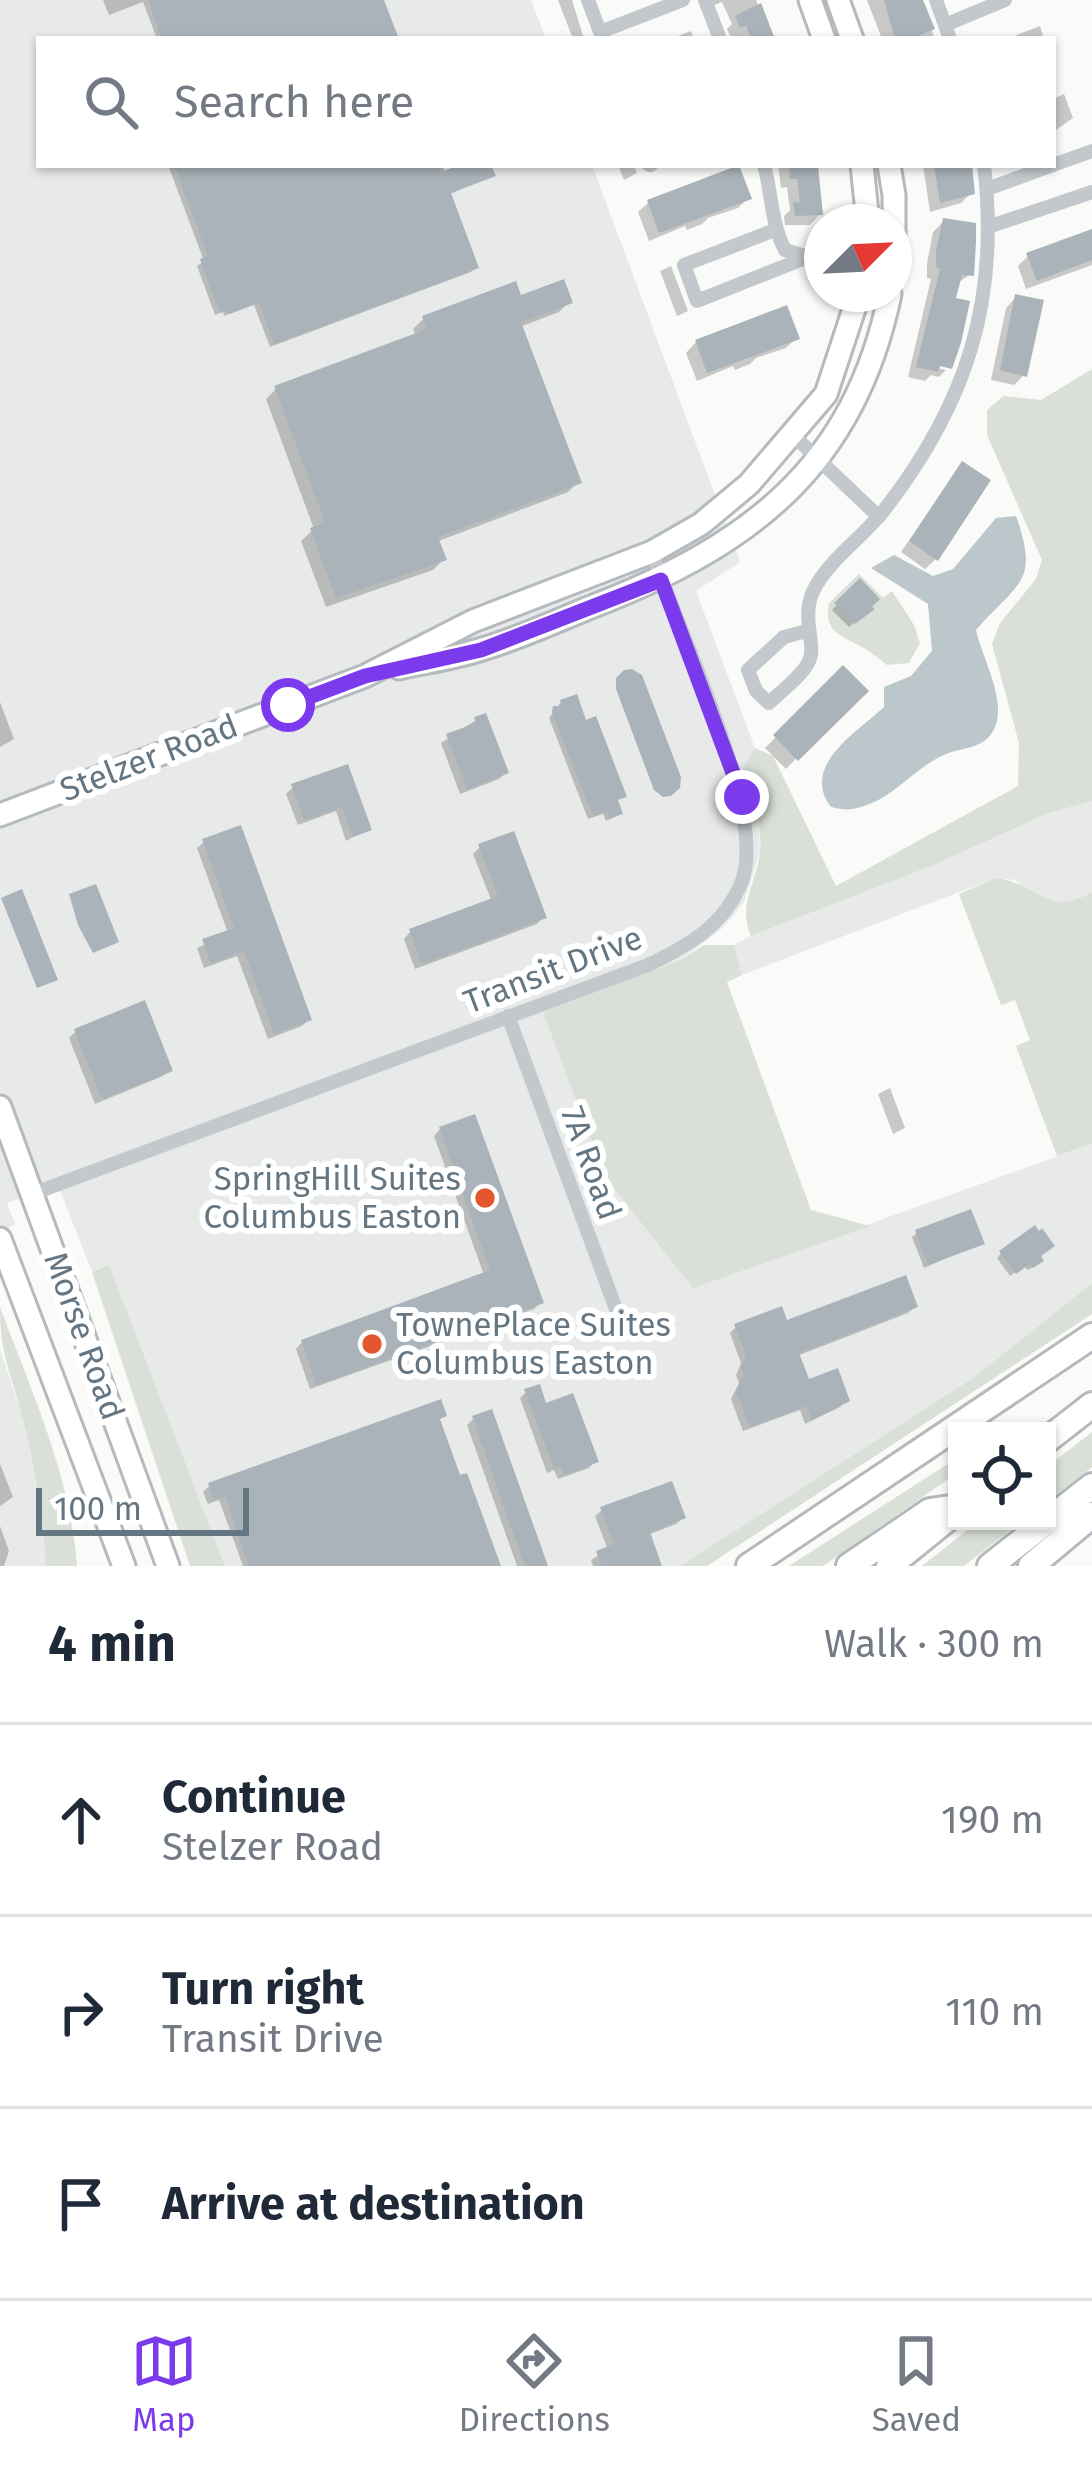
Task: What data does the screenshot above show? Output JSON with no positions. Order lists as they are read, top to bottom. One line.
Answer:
{"streets":{"main road":["Stelzer Road","Morse Road"],"street":["Transit Drive","7A Road"]},"crossings":[["Stelzer Road","Transit Drive"],["Transit Drive","7A Road"],["Transit Drive","Morse Road"]],"places":["SpringHill Suites Columbus Easton","TownePlace Suites Columbus Easton"],"scale_bar":"100 m","north":"top right","page":{"search":"Search here","scale":"100 m","heading":["4 min","Walk · 300 m"],"list":[["Continue","Stelzer Road","190 m"],["Turn right","Transit Drive","110 m"],"Arrive at destination"],"nav":["Map","Directions","Saved"]}}
